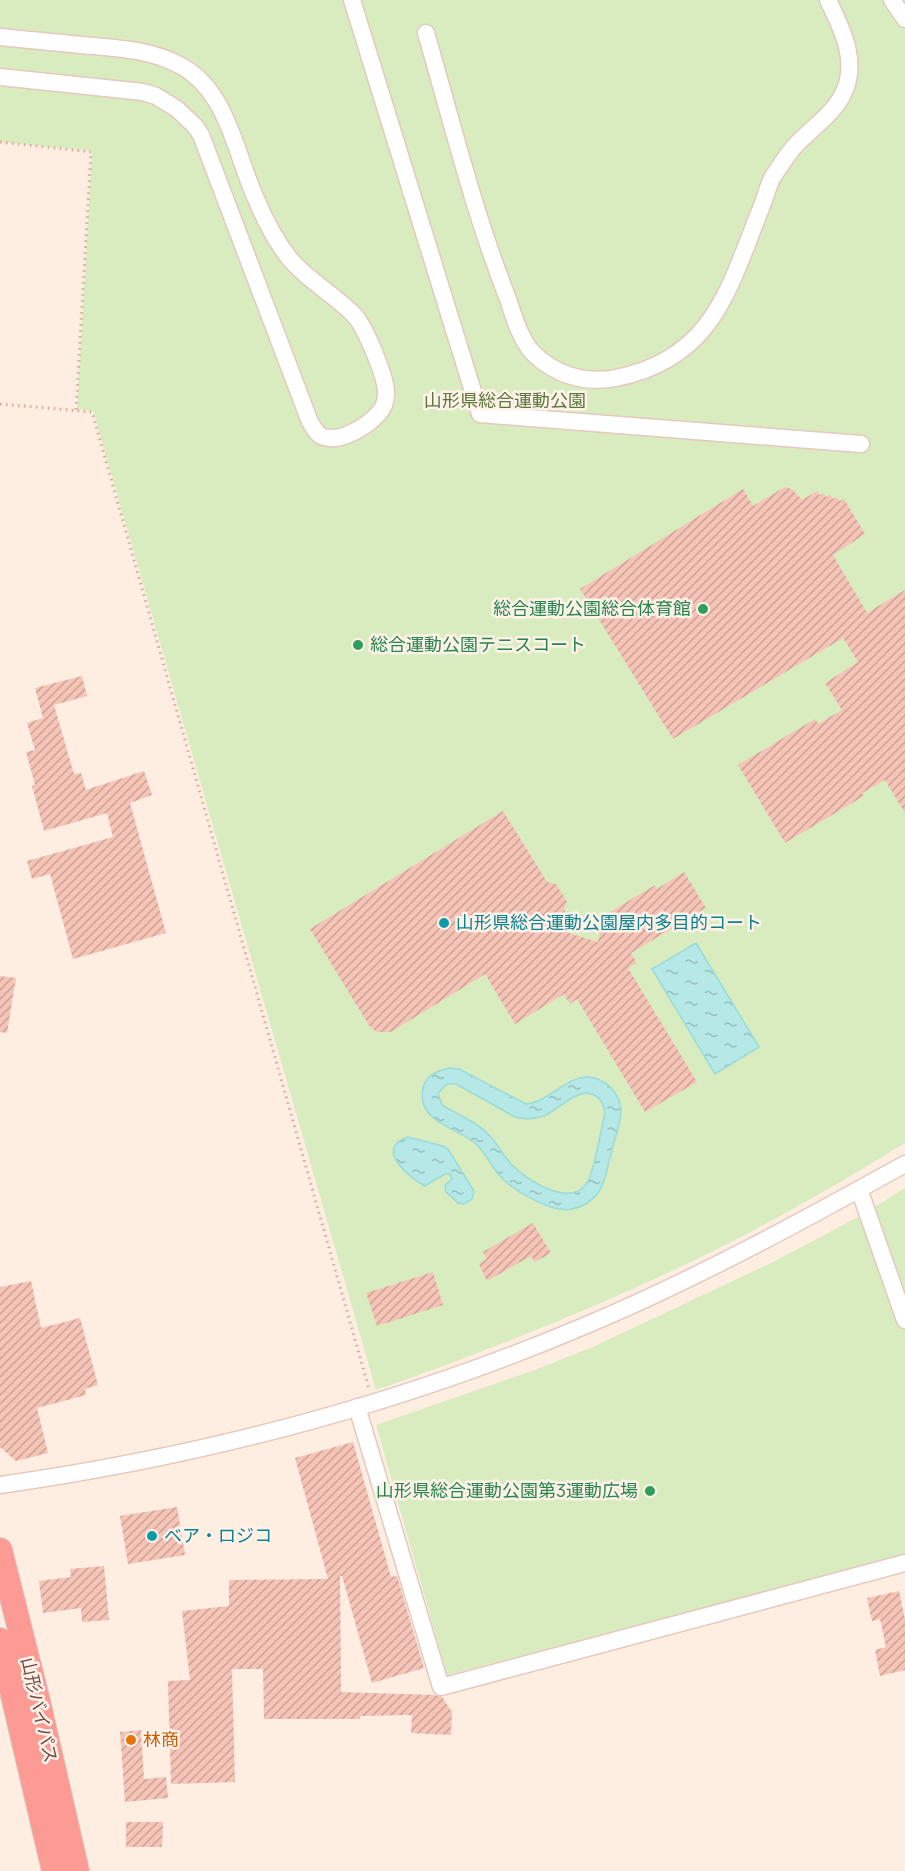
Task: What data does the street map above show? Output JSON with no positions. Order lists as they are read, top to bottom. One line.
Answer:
{"streets":{"highway":["山形バイパス"]},"parks":["山形県総合運動公園"],"places":["総合運動公園総合体育館","総合運動公園テニスコート","山形県総合運動公園屋内多目的コート","山形県総合運動公園第3運動広場","ベア・ロジコ","林商"]}
